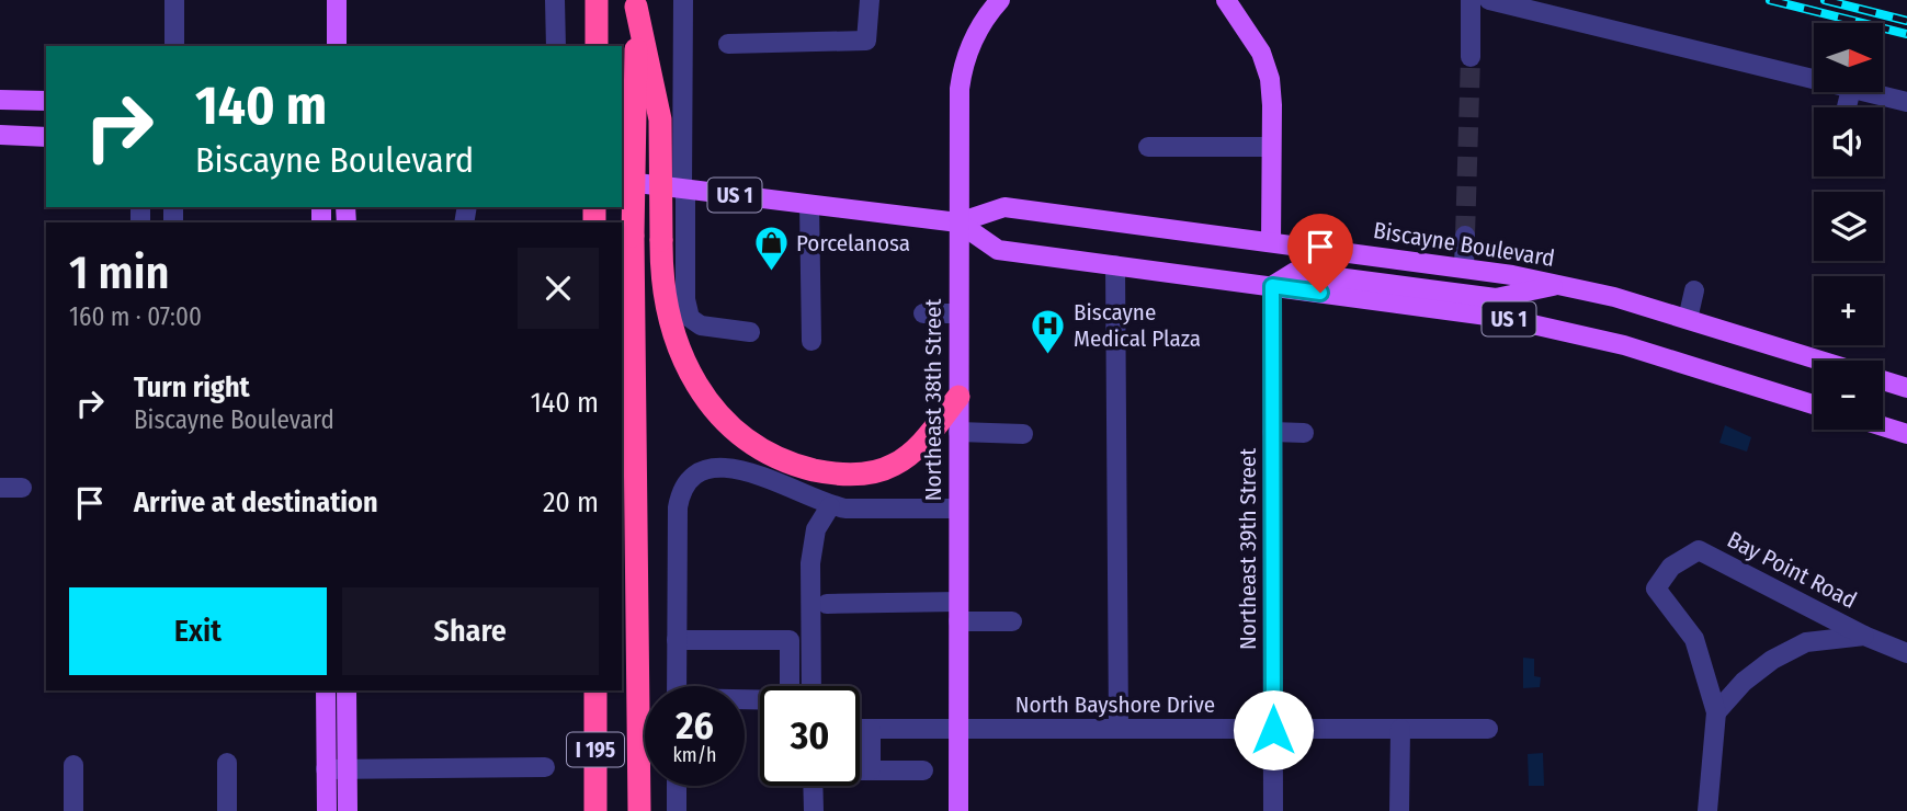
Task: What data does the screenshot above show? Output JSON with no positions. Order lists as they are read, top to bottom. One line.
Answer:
{"streets":{"highway":["I 195"],"main road":["US 1","Biscayne Boulevard","Northeast 38th Street"],"street":["Northeast 39th Street","Bay Point Road","North Bayshore Drive"]},"crossings":[["Biscayne Boulevard","Northeast 38th Street"],["Biscayne Boulevard","Northeast 39th Street"],["Northeast 38th Street","North Bayshore Drive"],["Northeast 39th Street","North Bayshore Drive"]],"places":{"shop":["Porcelanosa"],"hospital":["Biscayne Medical Plaza"]},"north":"right","page":{"map_buttons":["+","−"],"turn":["140 m","Biscayne Boulevard"],"heading":["1 min","160 m · 07:00"],"list":[{"name":"Turn right","note":"Biscayne Boulevard","value":"140 m"},{"name":"Arrive at destination","value":"20 m"}],"buttons":["Exit","Share"],"speed":"26 km/h","limit":"30"}}
